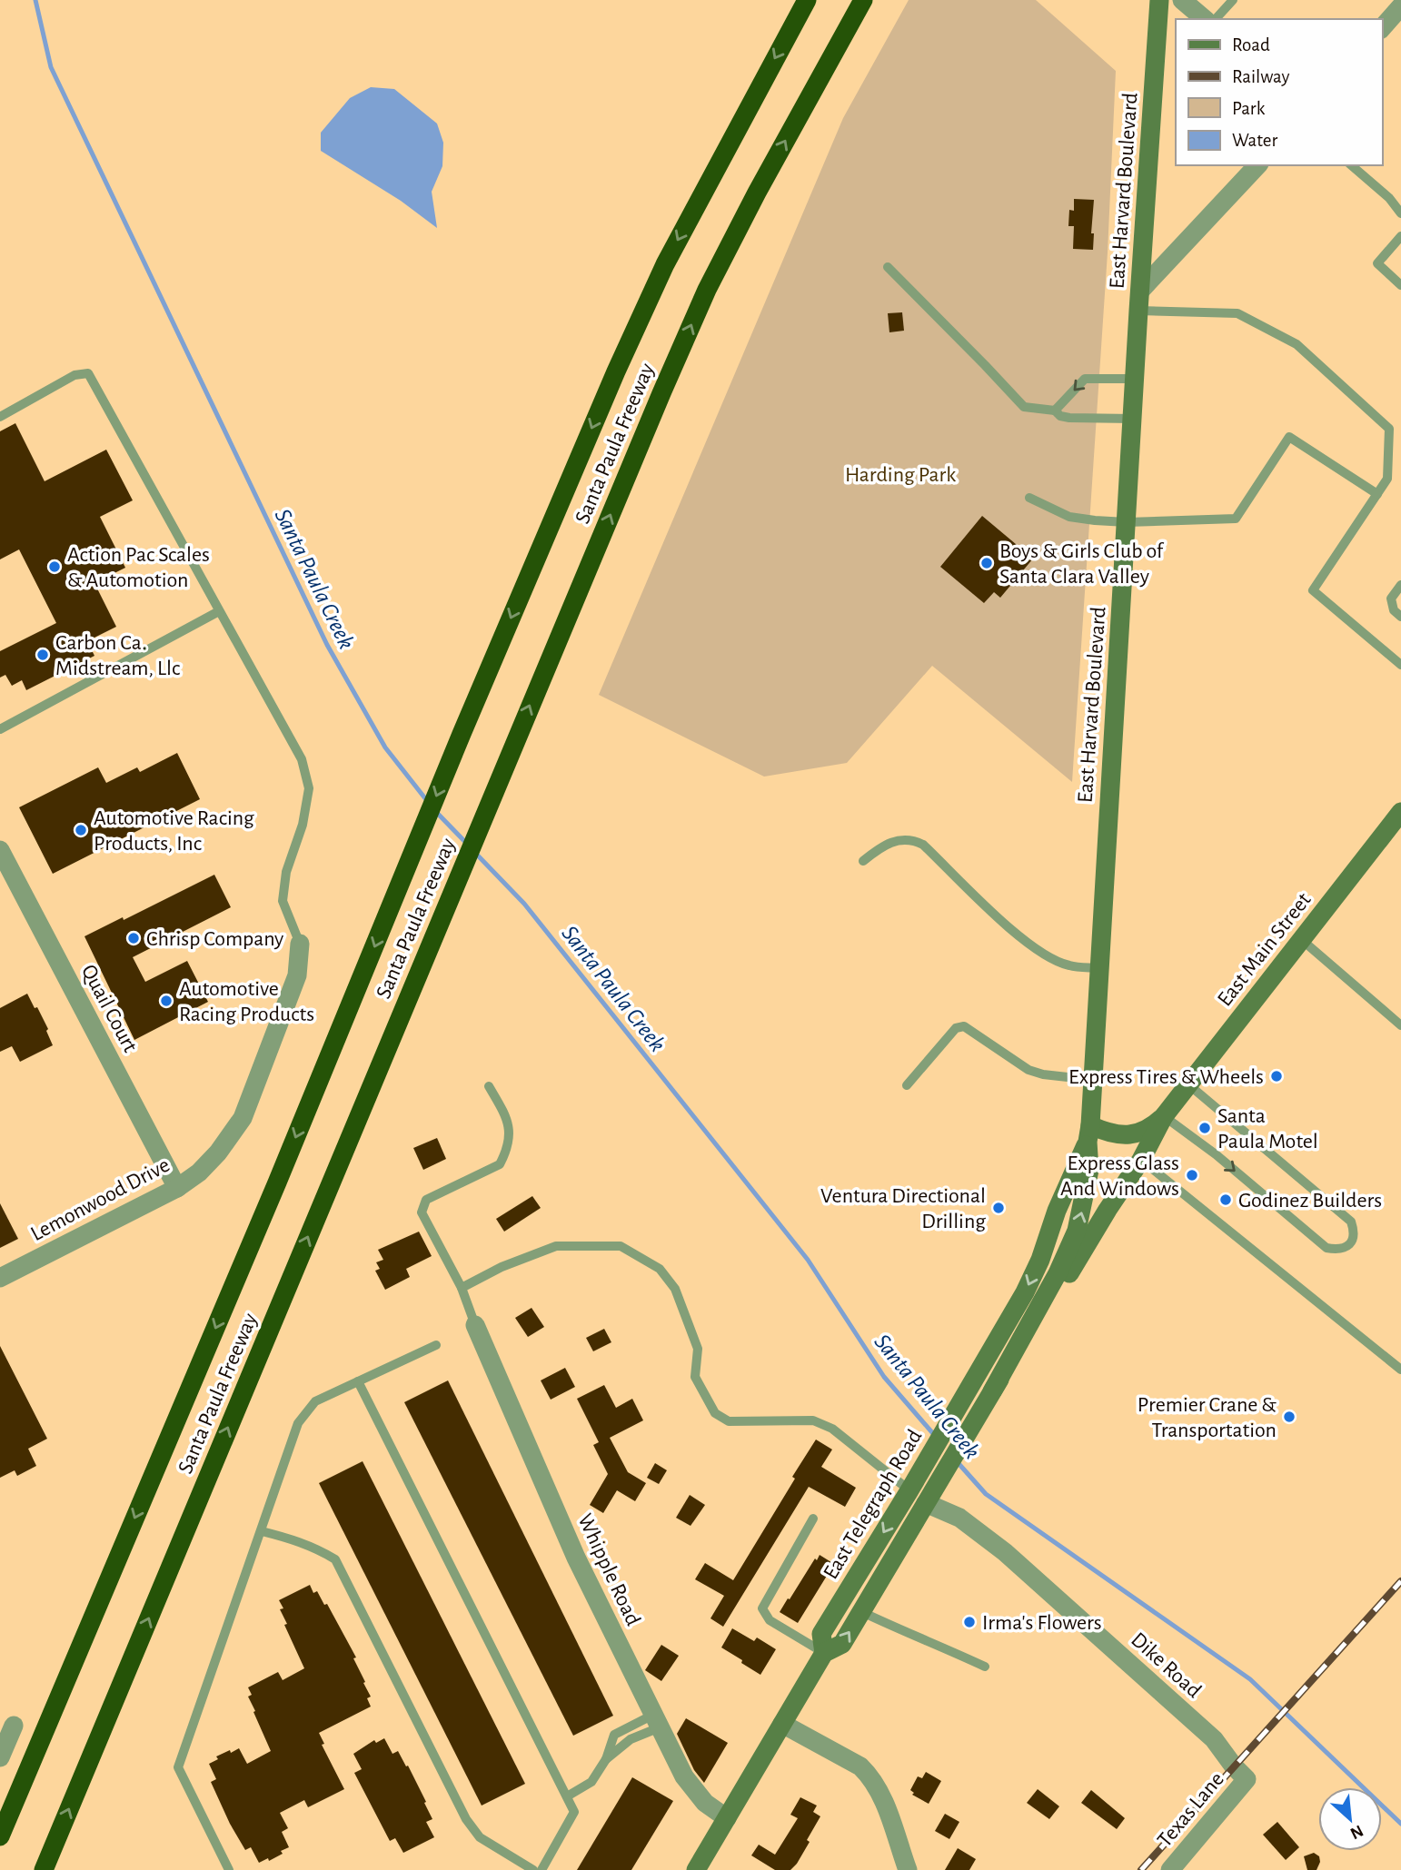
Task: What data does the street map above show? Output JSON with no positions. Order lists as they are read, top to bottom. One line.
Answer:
{"streets":{"highway":["Santa Paula Freeway"],"main road":["East Harvard Boulevard","East Main Street","East Telegraph Road"],"street":["Quail Court","Lemonwood Drive","Whipple Road","Dike Road","Texas Lane"]},"crossings":[["East Harvard Boulevard","East Main Street"],["East Harvard Boulevard","East Telegraph Road"],["East Main Street","East Telegraph Road"],["Quail Court","Lemonwood Drive"],["East Telegraph Road","Whipple Road"],["East Telegraph Road","Dike Road"],["Dike Road","Texas Lane"]],"water":["Santa Paula Creek"],"parks":["Harding Park"],"places":["Boys & Girls Club of Santa Clara Valley","Action Pac Scales & Automotion","Carbon Ca. Midstream, Llc","Automotive Racing Products, Inc","Chrisp Company","Automotive Racing Products","Express Tires & Wheels","Santa Paula Motel","Express Glass And Windows","Godinez Builders","Ventura Directional Drilling","Premier Crane & Transportation","Irma's Flowers"],"legend":["Road","Railway","Park","Water"],"north":"bottom right"}
